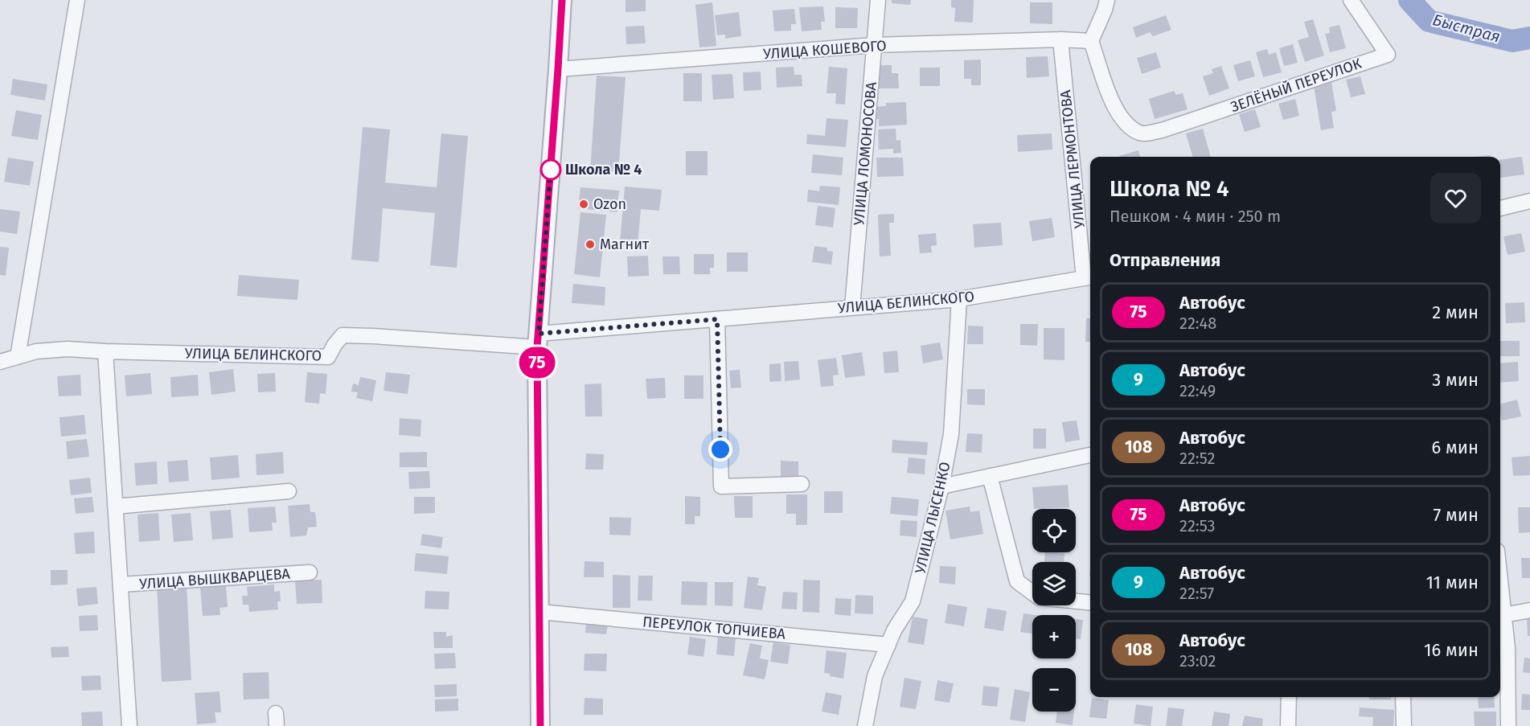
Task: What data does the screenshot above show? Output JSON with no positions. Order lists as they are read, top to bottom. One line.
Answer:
{"streets":{"street":["УЛИЦА КОШЕВОГО","ЗЕЛЁНЫЙ ПЕРЕУЛОК","УЛИЦА ЛОМОНОСОВА","УЛИЦА ЛЕРМОНТОВА","УЛИЦА БЕЛИНСКОГО","УЛИЦА ЛЫСЕНКО","УЛИЦА ВЫШКВАРЦЕВА","ПЕРЕУЛОК ТОПЧИЕВА"]},"crossings":[["УЛИЦА КОШЕВОГО","ЗЕЛЁНЫЙ ПЕРЕУЛОК"],["УЛИЦА КОШЕВОГО","УЛИЦА ЛОМОНОСОВА"],["УЛИЦА КОШЕВОГО","УЛИЦА ЛЕРМОНТОВА"],["УЛИЦА ЛОМОНОСОВА","УЛИЦА БЕЛИНСКОГО"],["УЛИЦА ЛЕРМОНТОВА","УЛИЦА БЕЛИНСКОГО"],["УЛИЦА БЕЛИНСКОГО","УЛИЦА ЛЫСЕНКО"],["УЛИЦА БЕЛИНСКОГО","УЛИЦА ВЫШКВАРЦЕВА"],["УЛИЦА ЛЫСЕНКО","ПЕРЕУЛОК ТОПЧИЕВА"]],"water":["Быстрая"],"places":["Школа № 4","Ozon","Магнит"],"lines":["bus line 75"],"page":{"on_map":"75","heading":[["Школа № 4","Пешком · 4 мин · 250 m"],"Отправления"],"list":[{"mark":"75","name":"Автобус","note":"22:48","value":"2 мин"},{"mark":"9","name":"Автобус","note":"22:49","value":"3 мин"},{"mark":"108","name":"Автобус","note":"22:52","value":"6 мин"},{"mark":"75","name":"Автобус","note":"22:53","value":"7 мин"},{"mark":"9","name":"Автобус","note":"22:57","value":"11 мин"},{"mark":"108","name":"Автобус","note":"23:02","value":"16 мин"}],"map_buttons":["+","−"]}}
